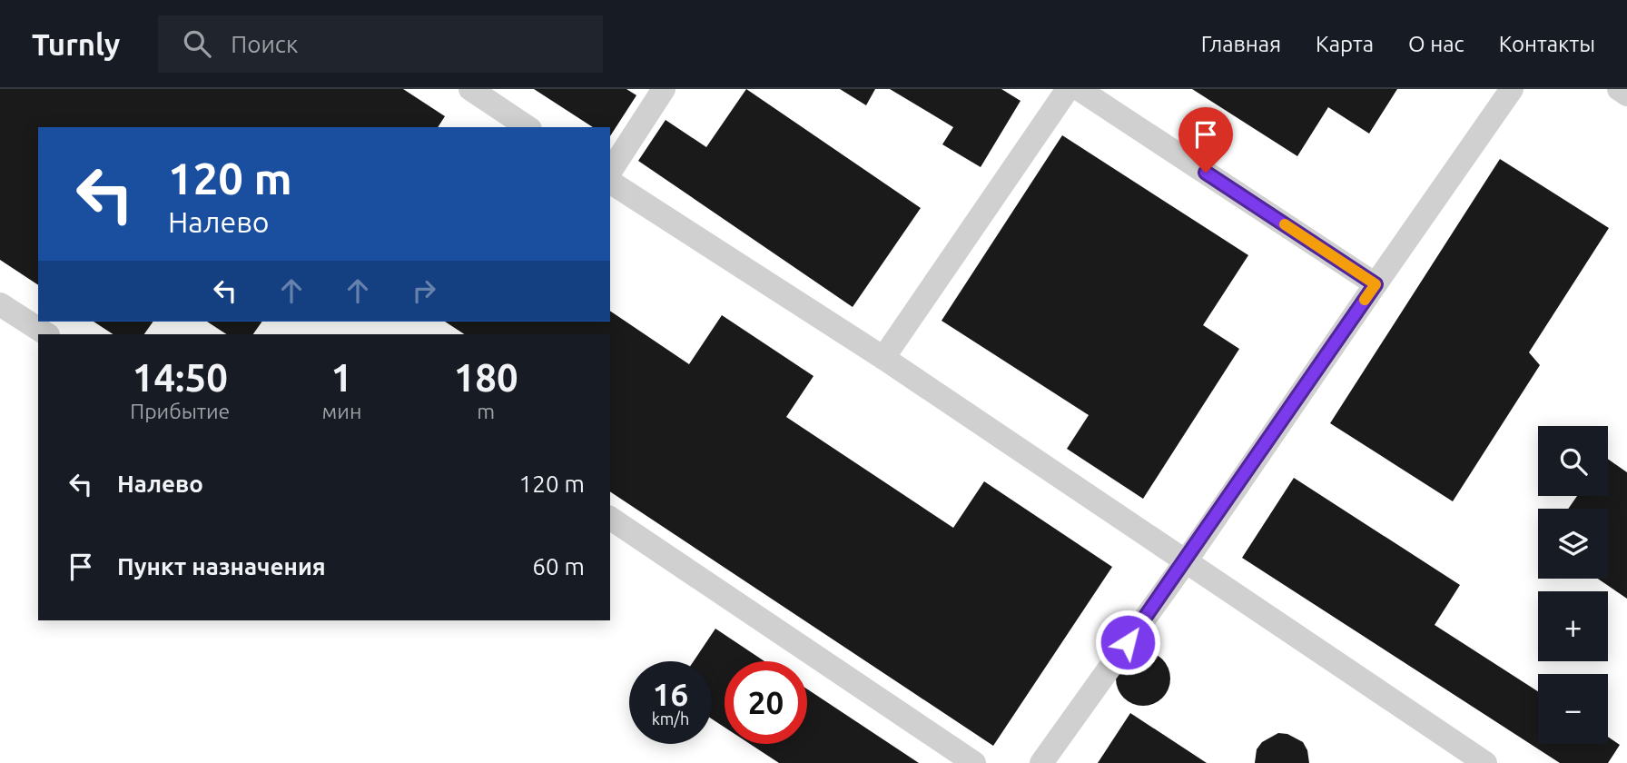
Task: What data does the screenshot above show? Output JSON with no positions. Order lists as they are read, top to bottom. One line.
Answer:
{"page":{"header":"Turnly","search":"Поиск","nav":["Главная","Карта","О нас","Контакты"],"turn":["120 m","Налево"],"eta":["14:50","Прибытие","1","мин","180","m"],"map_buttons":["+","−"],"list":[{"name":"Налево","value":"120 m"},{"name":"Пункт назначения","value":"60 m"}],"speed":"16 km/h","limit":"20"}}
